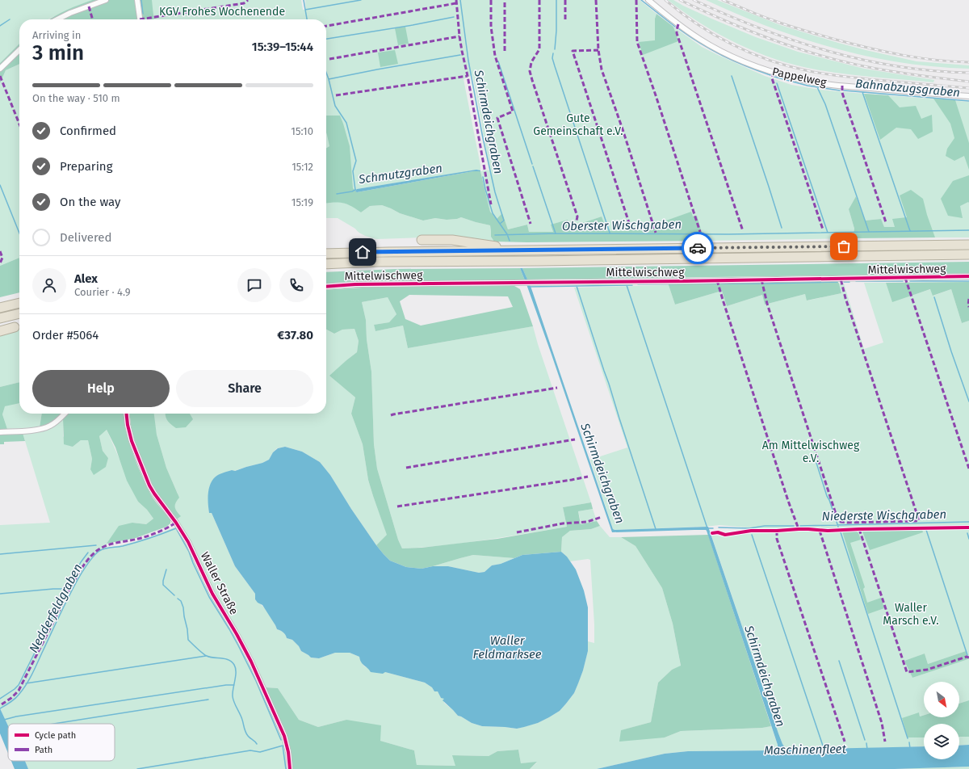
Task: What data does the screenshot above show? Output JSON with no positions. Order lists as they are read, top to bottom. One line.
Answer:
{"streets":{"street":["Pappelweg","Mittelwischweg","Waller Straße"]},"water":["Bahnabzugsgraben","Schirmdeichgraben","Schmutzgraben","Oberster Wischgraben","Niederste Wischgraben","Nedderfeldgraben","Waller Feldmarksee","Maschinenfleet"],"parks":["KGV Frohes Wochenende","Gute Gemeinschaft e.V.","Am Mittelwischweg e.V.","Waller Marsch e.V."],"legend":["Cycle path","Path"],"north":"bottom right","page":{"heading":["3 min","Arriving in","15:39–15:44"],"panel":["Alex","Courier · 4.9","Order #5064","€37.80"],"bar":"On the way · 510 m","list":[["Confirmed","15:10"],["Preparing","15:12"],["On the way","15:19"],"Delivered"],"buttons":["Help","Share"]}}
